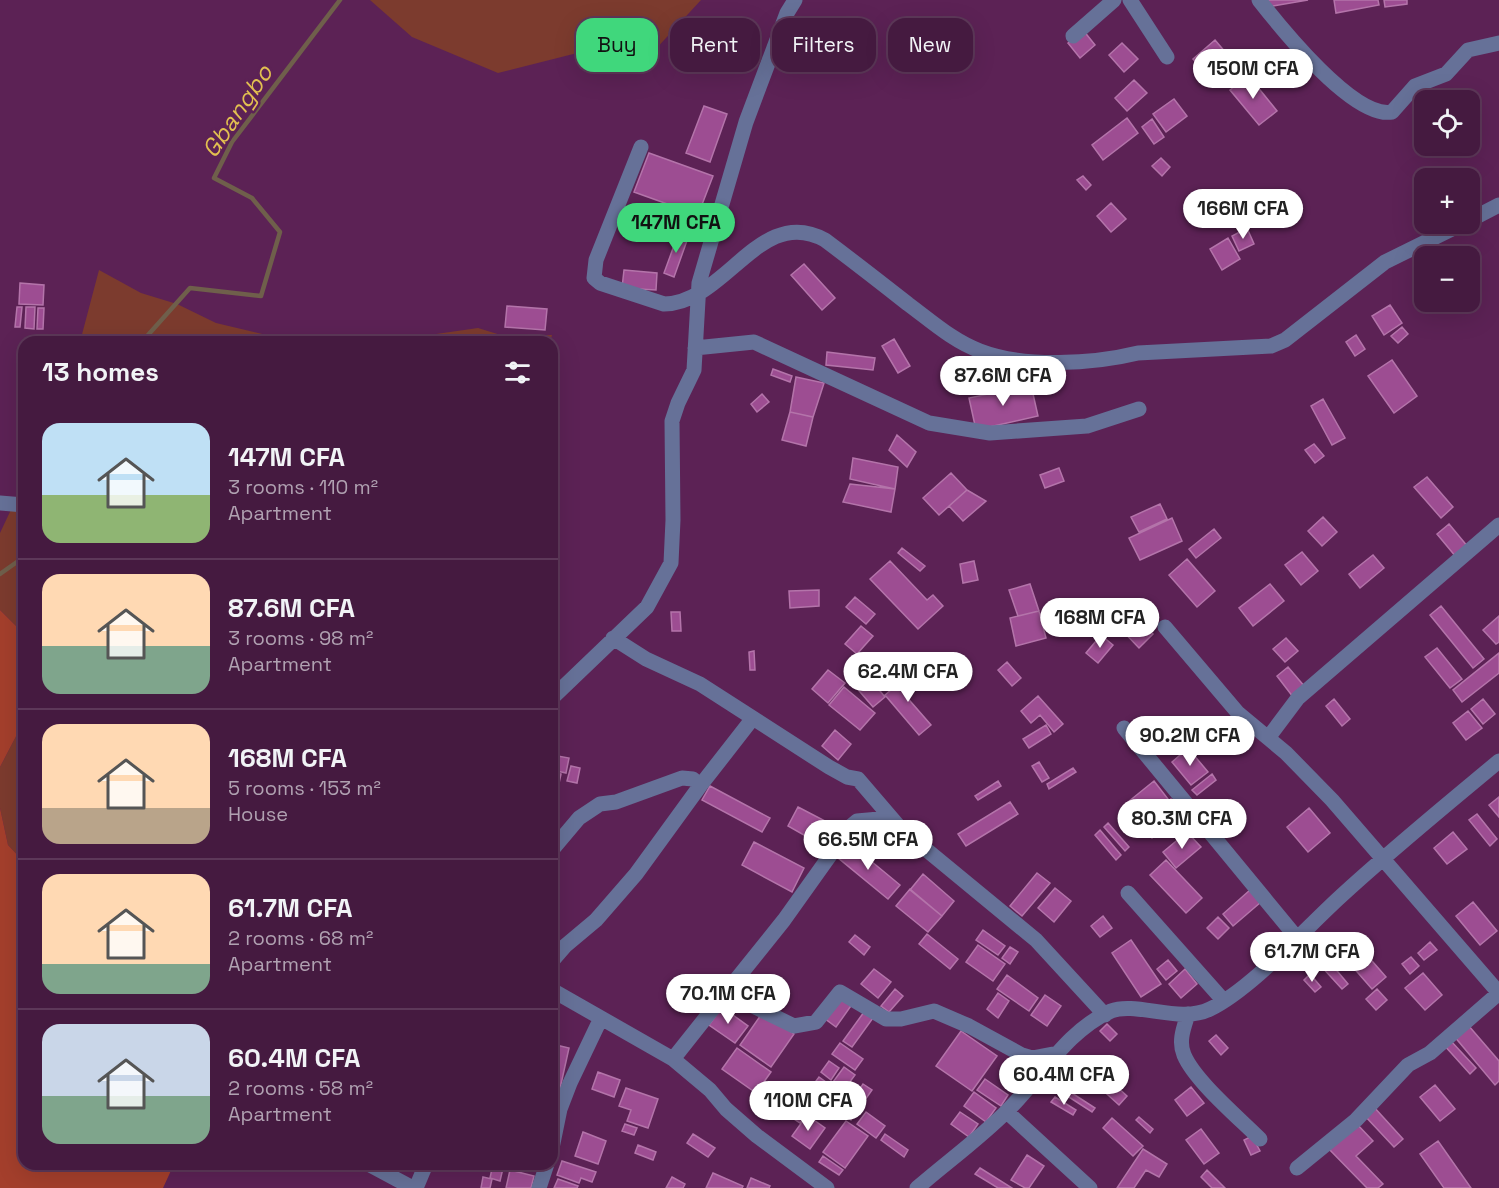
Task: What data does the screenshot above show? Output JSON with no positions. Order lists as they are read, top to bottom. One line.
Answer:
{"water":["Gbangbo"],"page":{"chip":["Buy","Rent","Filters","New"],"price":["150M CFA","166M CFA","147M CFA","87.6M CFA","168M CFA","62.4M CFA","90.2M CFA","80.3M CFA","66.5M CFA","61.7M CFA","70.1M CFA","60.4M CFA","110M CFA"],"map_buttons":["+","−"],"heading":"13 homes","list":[{"name":"147M CFA","note":"3 rooms · 110 m² · Apartment"},{"name":"87.6M CFA","note":"3 rooms · 98 m² · Apartment"},{"name":"168M CFA","note":"5 rooms · 153 m² · House"},{"name":"61.7M CFA","note":"2 rooms · 68 m² · Apartment"},{"name":"60.4M CFA","note":"2 rooms · 58 m² · Apartment"}]}}
